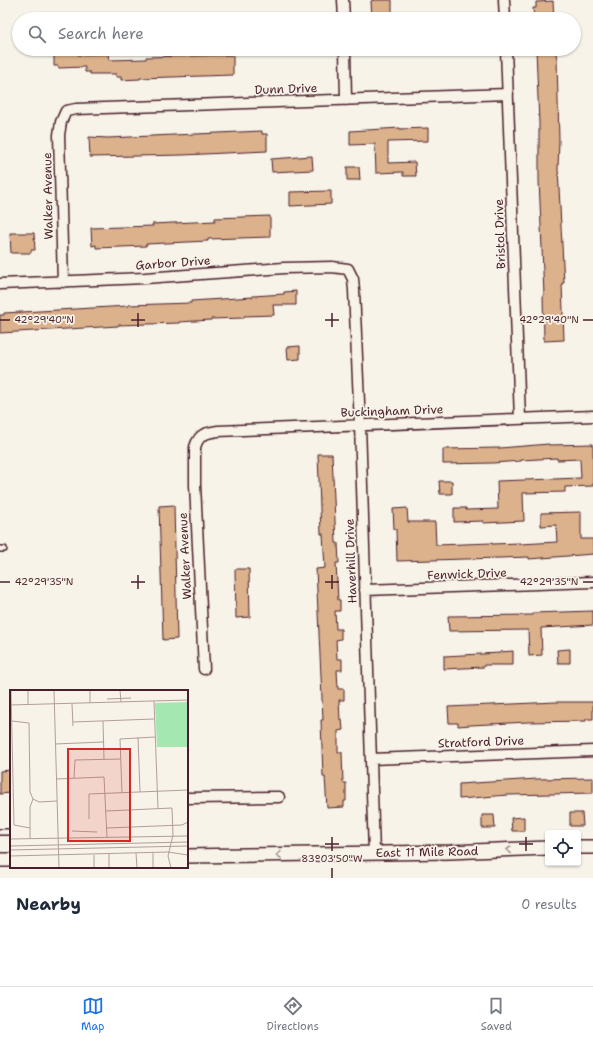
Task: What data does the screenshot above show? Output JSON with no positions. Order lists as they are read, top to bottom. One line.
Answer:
{"streets":{"main road":["East 11 Mile Road"],"street":["Dunn Drive","Walker Avenue","Bristol Drive","Garbor Drive","Buckingham Drive","Haverhill Drive","Fenwick Drive","Stratford Drive"]},"crossings":[["Dunn Drive","Walker Avenue"],["Dunn Drive","Bristol Drive"],["Walker Avenue","Garbor Drive"],["Walker Avenue","Buckingham Drive"],["Bristol Drive","Buckingham Drive"],["Garbor Drive","Haverhill Drive"],["Buckingham Drive","Haverhill Drive"],["Haverhill Drive","Fenwick Drive"],["Haverhill Drive","Stratford Drive"],["Haverhill Drive","East 11 Mile Road"]],"one_way":["East 11 Mile Road"],"page":{"search":"Search here","heading":["Nearby","0 results"],"nav":["Map","Directions","Saved"]},"coordinates":["42°29'40\"N","42°29'35\"N","83°03'50\"W"]}
